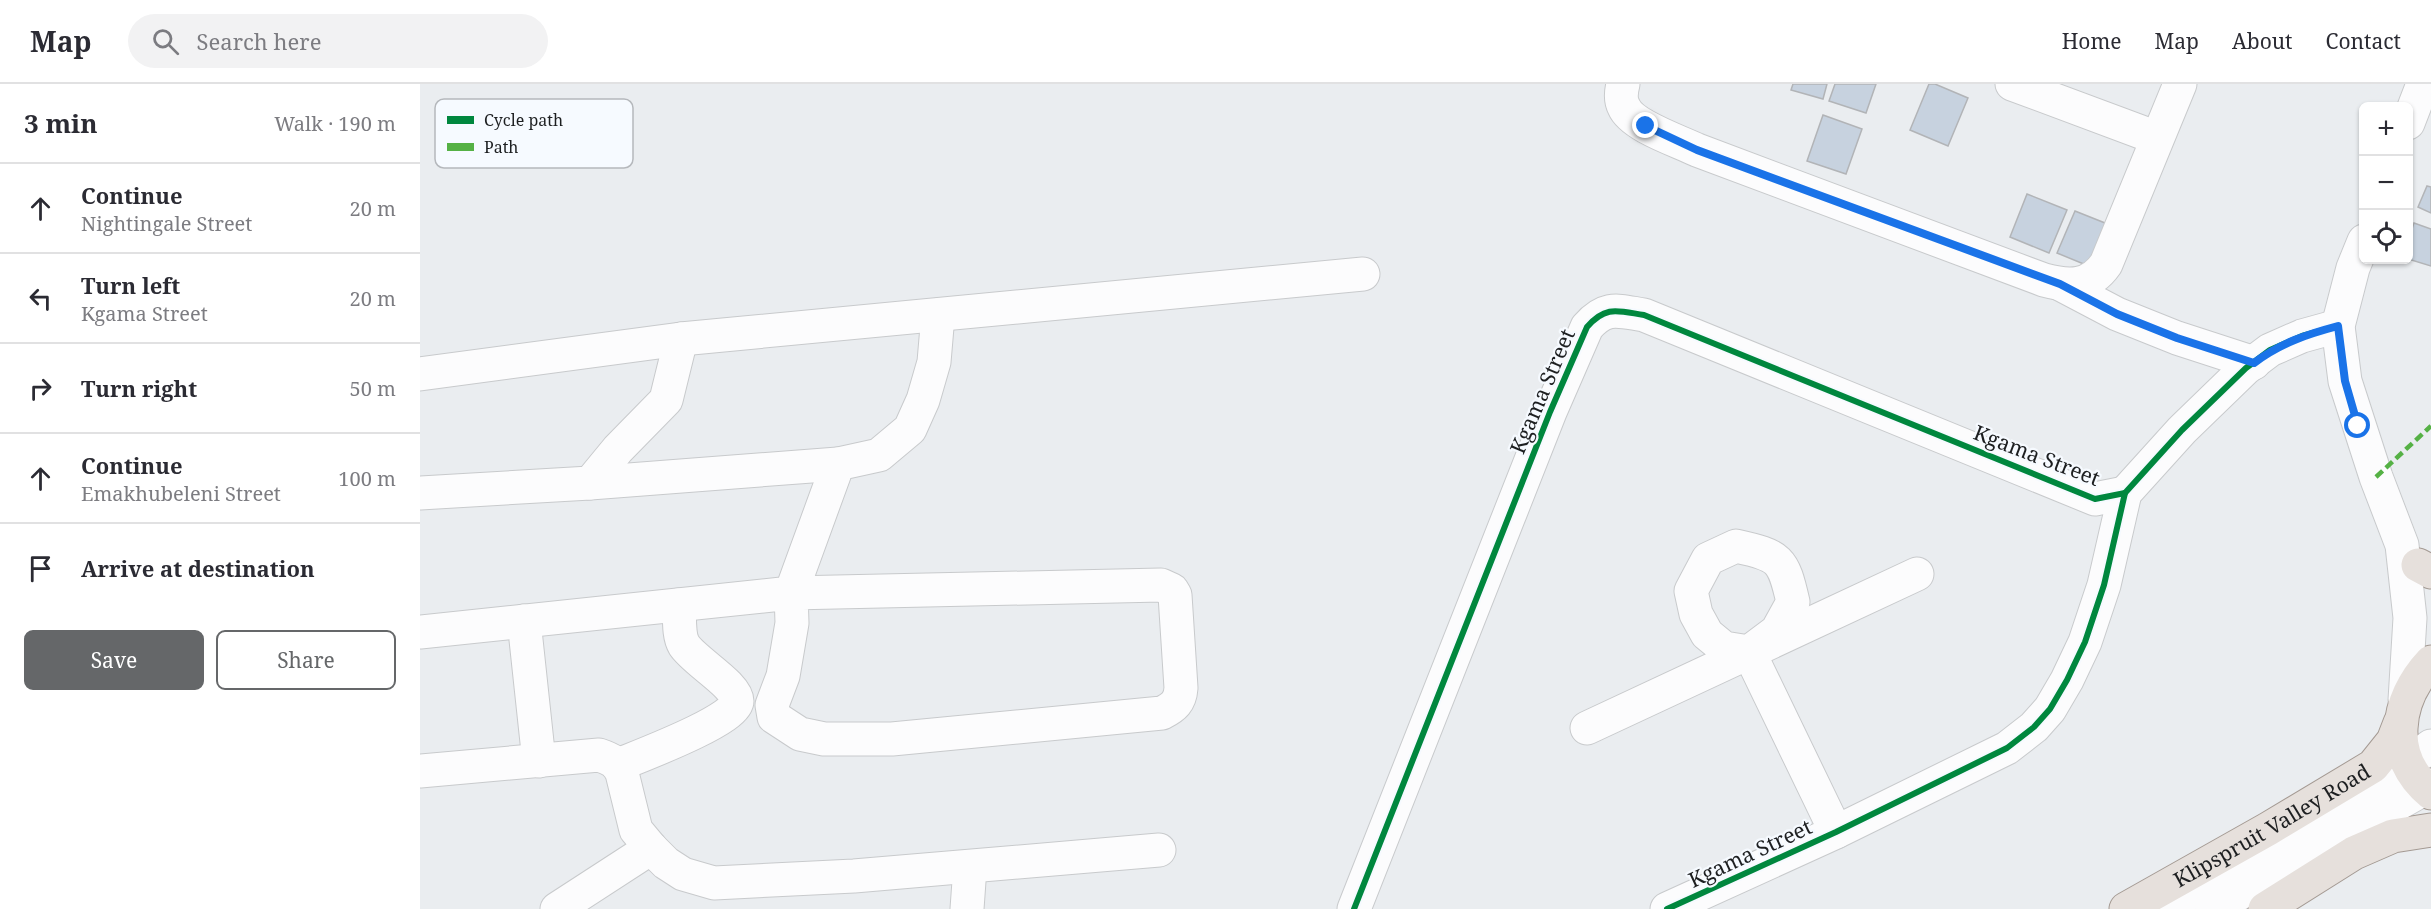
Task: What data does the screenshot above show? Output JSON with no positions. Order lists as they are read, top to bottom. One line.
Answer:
{"streets":{"main road":["Klipspruit Valley Road"],"street":["Kgama Street"]},"legend":["Cycle path","Path"],"page":{"header":"Map","search":"Search here","nav":["Home","Map","About","Contact"],"heading":["3 min","Walk · 190 m"],"map_buttons":["+","−"],"list":[["Continue","Nightingale Street","20 m"],["Turn left","Kgama Street","20 m"],["Turn right","50 m"],["Continue","Emakhubeleni Street","100 m"],"Arrive at destination"],"buttons":["Save","Share"]}}
